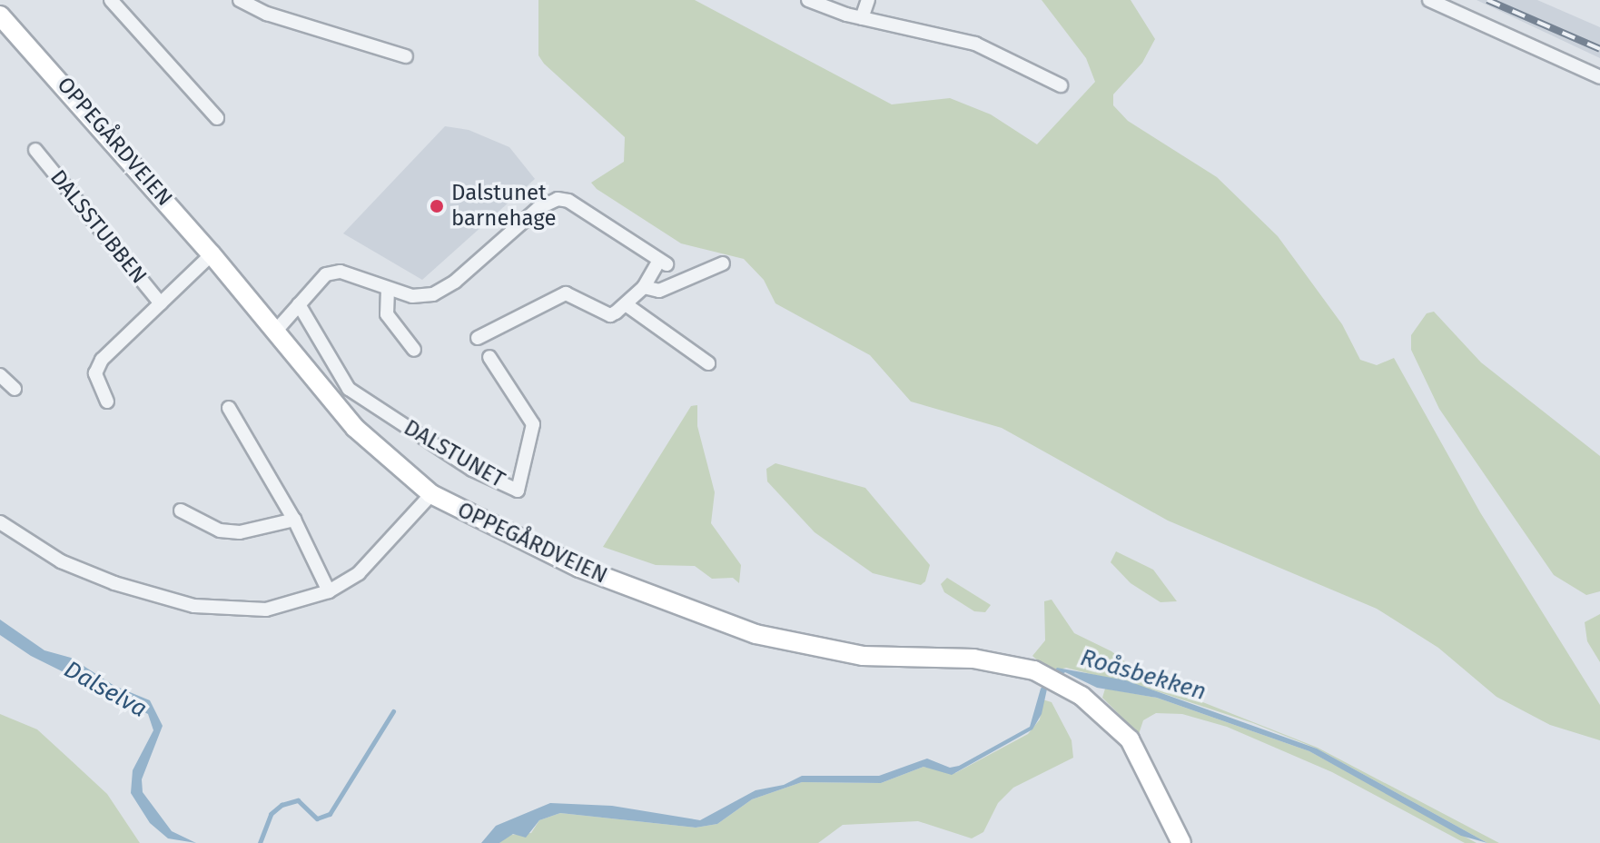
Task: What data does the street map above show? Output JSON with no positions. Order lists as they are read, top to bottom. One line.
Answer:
{"streets":{"main road":["OPPEGÅRDVEIEN"],"street":["DALSSTUBBEN","DALSTUNET"]},"crossings":[["OPPEGÅRDVEIEN","DALSSTUBBEN"]],"water":["Roåsbekken","Dalselva"],"places":["Dalstunet barnehage"]}
